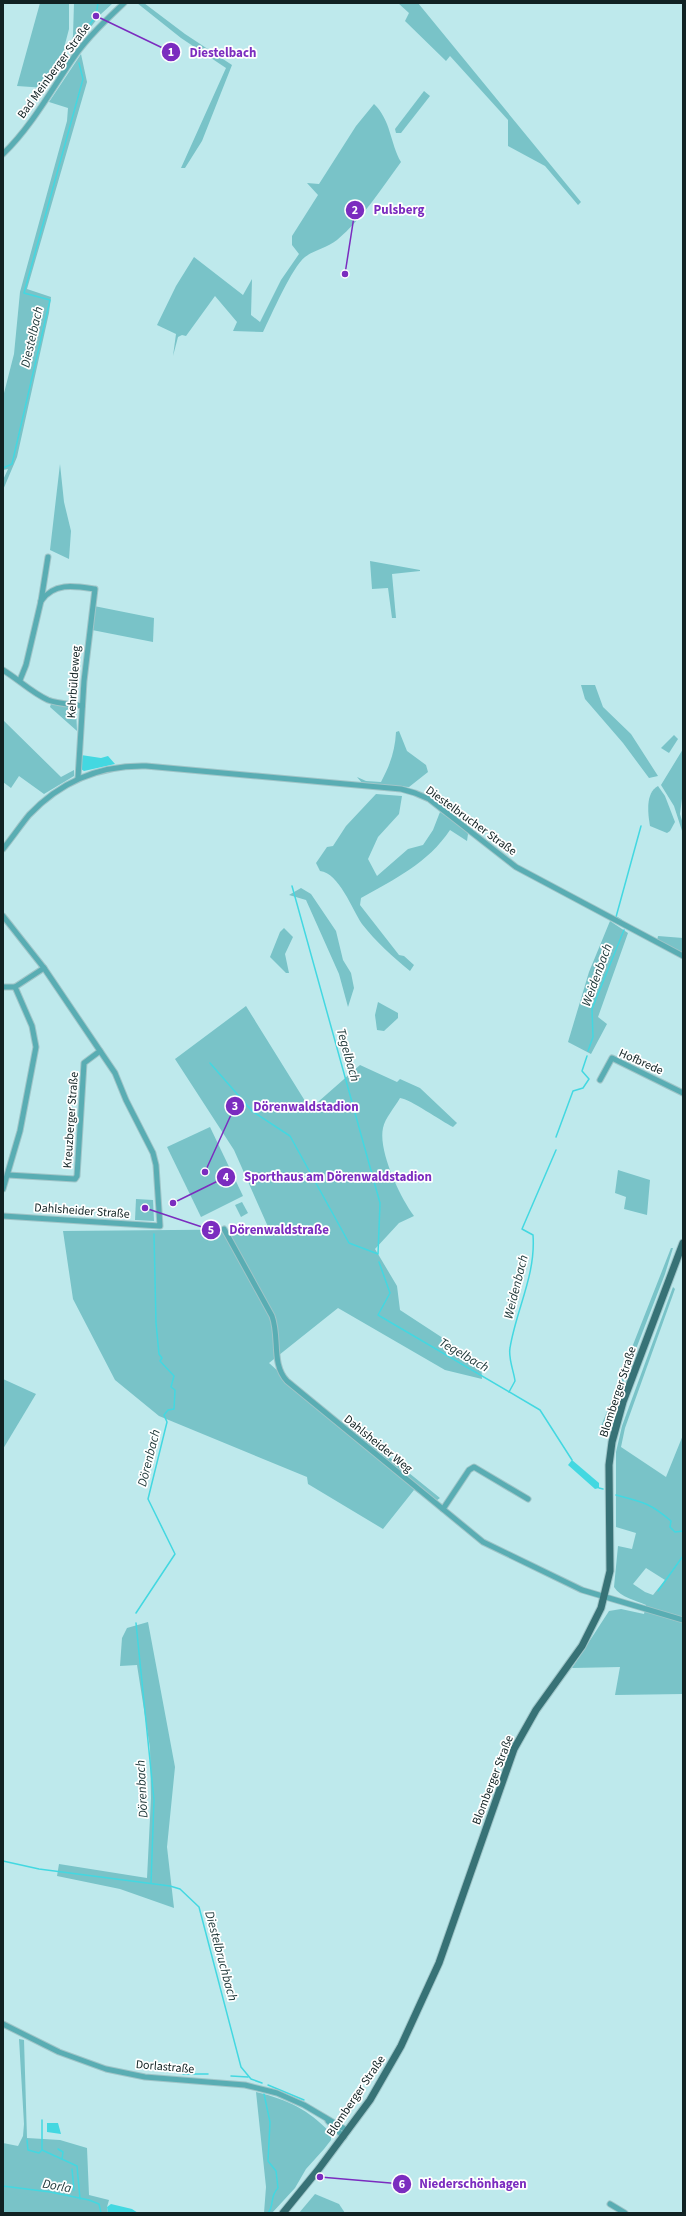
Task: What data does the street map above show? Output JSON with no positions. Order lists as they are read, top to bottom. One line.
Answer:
{"streets":{"main road":["Blomberger Straße"],"street":["Bad Meinberger Straße","Kehrbüldeweg","Diestelbrucher Straße","Hofbrede","Kreuzberger Straße","Dahlsheider Straße","Dahlsheider Weg","Dorlastraße"]},"crossings":[["Kehrbüldeweg","Diestelbrucher Straße"],["Kreuzberger Straße","Dahlsheider Straße"],["Blomberger Straße","Dahlsheider Weg"],["Blomberger Straße","Dorlastraße"]],"water":["Diestelbach","Weidenbach","Tegelbach","Dörenbach","Diestelbruchbach","Dorla"],"places":["Diestelbach","Pulsberg","Dörenwaldstadion","Sporthaus am Dörenwaldstadion","Dörenwaldstraße","Niederschönhagen"]}
